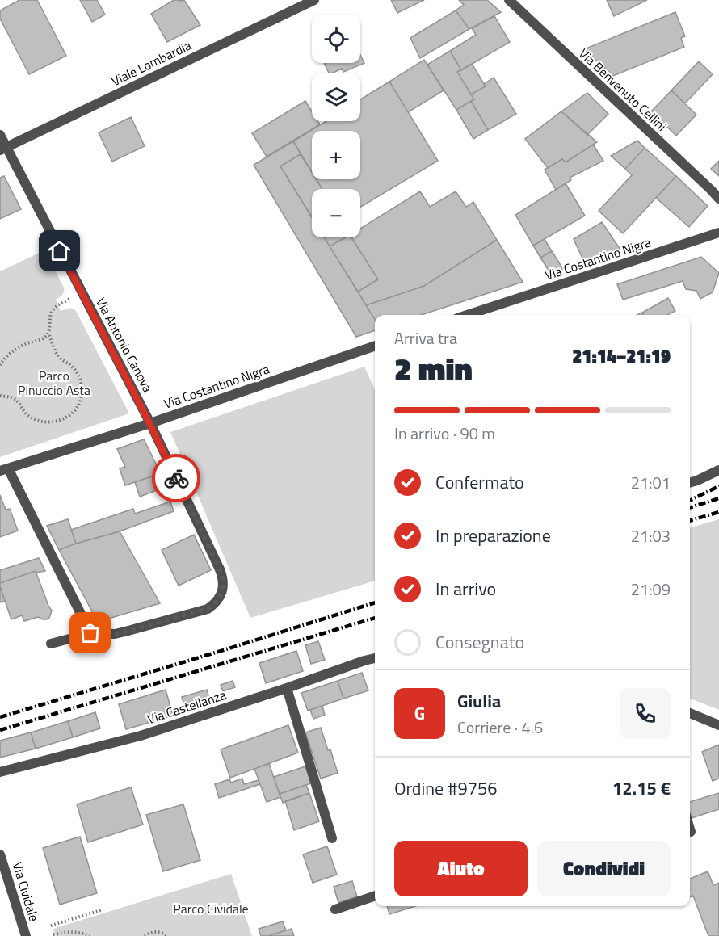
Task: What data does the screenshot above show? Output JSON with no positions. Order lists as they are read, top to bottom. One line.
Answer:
{"streets":{"street":["Viale Lombardia","Via Benvenuto Cellini","Via Costantino Nigra","Via Antonio Canova","Via Castellanza","Via Cividale"]},"crossings":[["Viale Lombardia","Via Antonio Canova"],["Via Costantino Nigra","Via Antonio Canova"]],"parks":["Parco Pinuccio Asta","Parco Cividale"],"page":{"map_buttons":["+","−"],"heading":["2 min","Arriva tra","21:14–21:19"],"panel":["Giulia","Corriere · 4.6","Ordine #9756","12.15 €"],"bar":"In arrivo · 90 m","list":[["Confermato","21:01"],["In preparazione","21:03"],["In arrivo","21:09"],"Consegnato"],"round":"G","buttons":["Aiuto","Condividi"]}}
